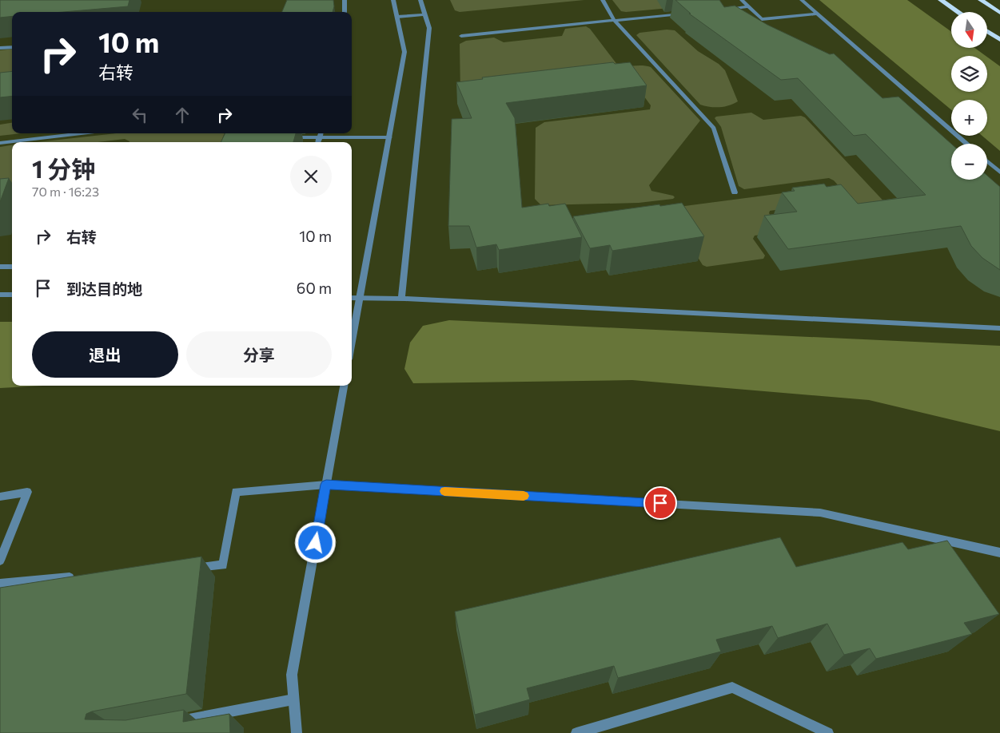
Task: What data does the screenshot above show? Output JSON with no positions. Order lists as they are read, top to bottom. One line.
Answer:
{"north":"bottom","page":{"map_buttons":["+","−"],"turn":["10 m","右转"],"heading":["1 分钟","70 m · 16:23"],"list":[{"name":"右转","value":"10 m"},{"name":"到达目的地","value":"60 m"}],"buttons":["退出","分享"]}}
